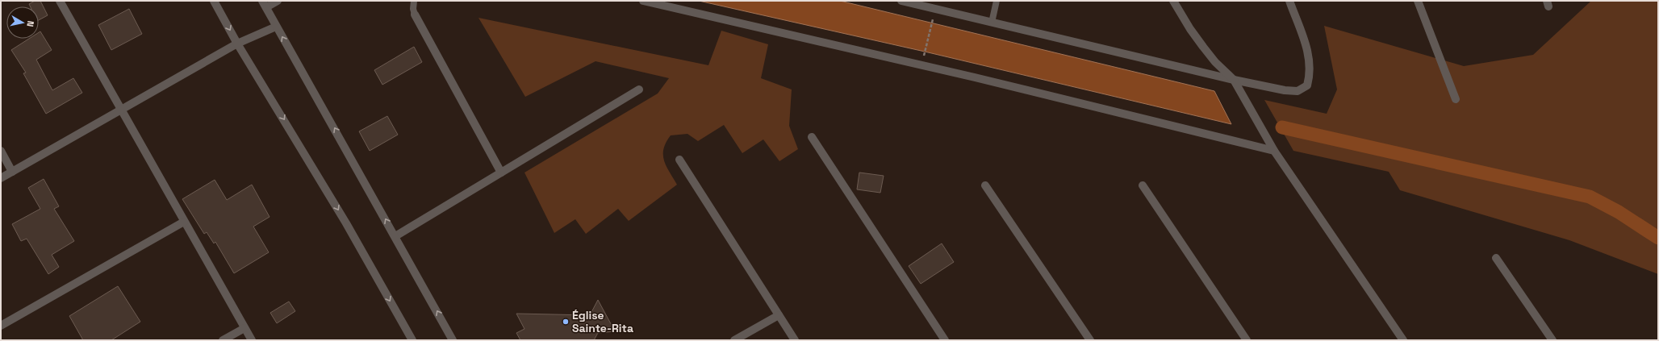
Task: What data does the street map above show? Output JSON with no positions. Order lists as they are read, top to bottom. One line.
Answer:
{"places":["Église Sainte-Rita"],"north":"right"}
